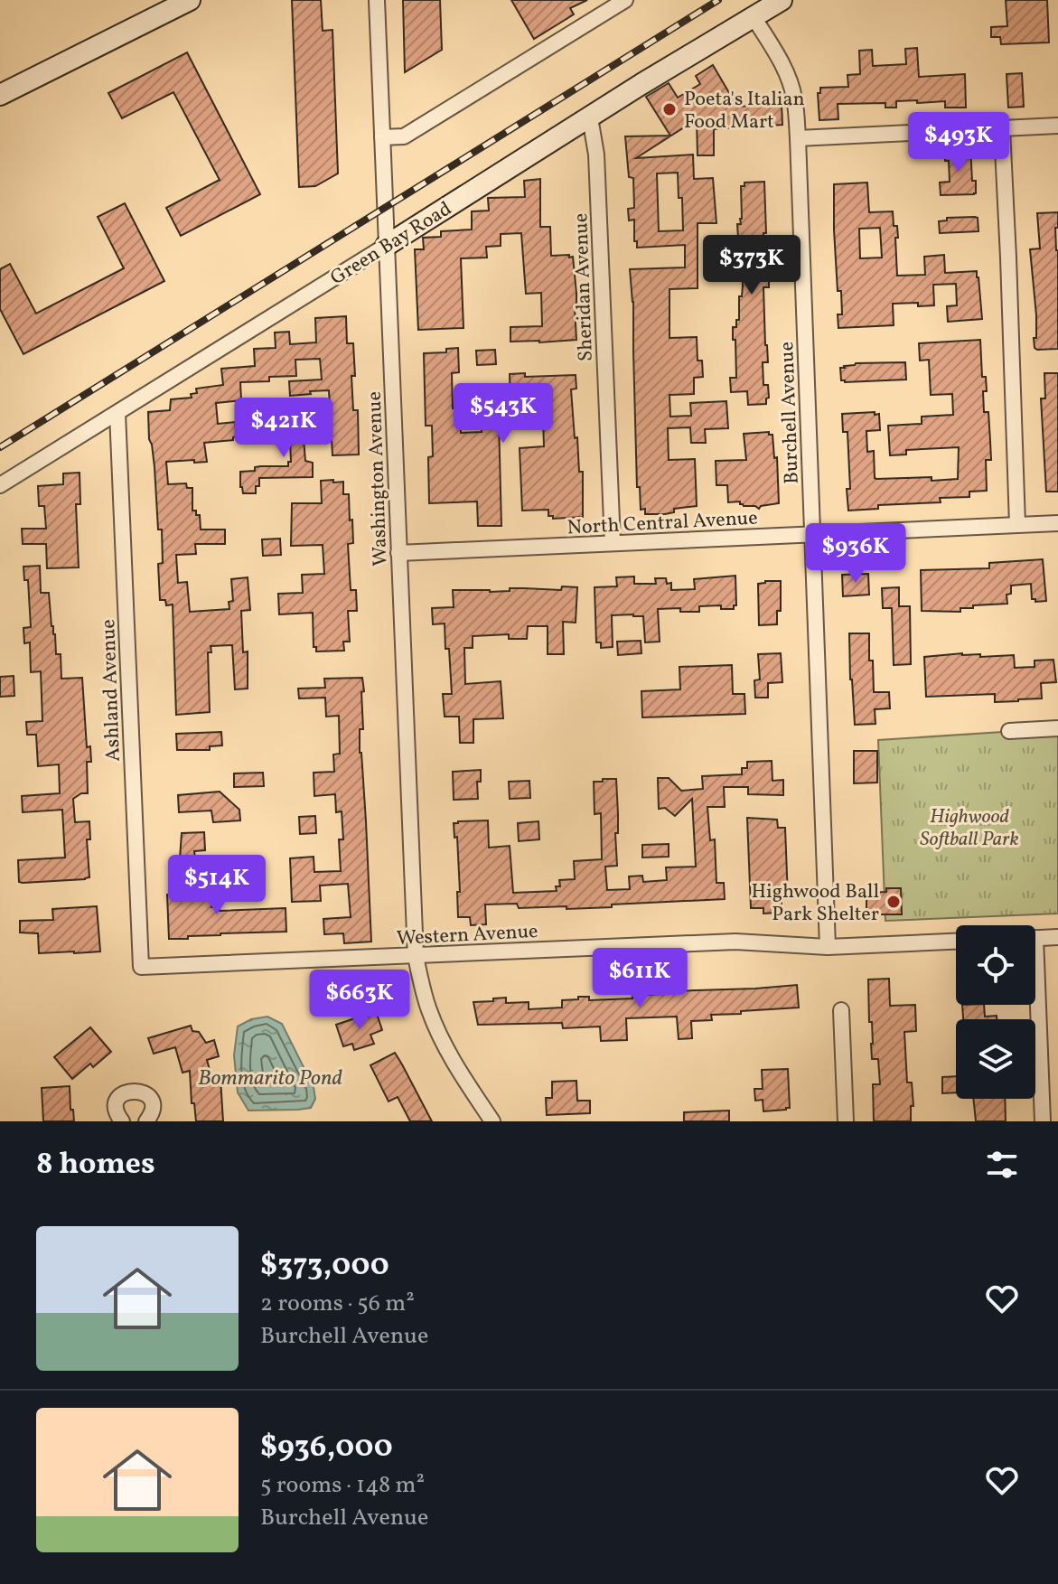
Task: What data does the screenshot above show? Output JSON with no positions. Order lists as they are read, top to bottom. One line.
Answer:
{"streets":{"street":["Green Bay Road","Sheridan Avenue","Burchell Avenue","Washington Avenue","North Central Avenue","Ashland Avenue","Western Avenue"]},"crossings":[["Green Bay Road","Sheridan Avenue"],["Green Bay Road","Burchell Avenue"],["Green Bay Road","Washington Avenue"],["Green Bay Road","Ashland Avenue"],["Sheridan Avenue","North Central Avenue"],["Burchell Avenue","North Central Avenue"],["Burchell Avenue","Western Avenue"],["Washington Avenue","North Central Avenue"],["Washington Avenue","Western Avenue"],["Ashland Avenue","Western Avenue"]],"water":["Bommarito Pond"],"parks":["Highwood Softball Park"],"places":["Poeta's Italian Food Mart","Highwood Ball Park Shelter"],"page":{"price":["$493K","$373K","$543K","$421K","$936K","$514K","$611K","$663K"],"heading":"8 homes","list":[{"name":"$373,000","note":"2 rooms · 56 m² · Burchell Avenue"},{"name":"$936,000","note":"5 rooms · 148 m² · Burchell Avenue"}]}}
